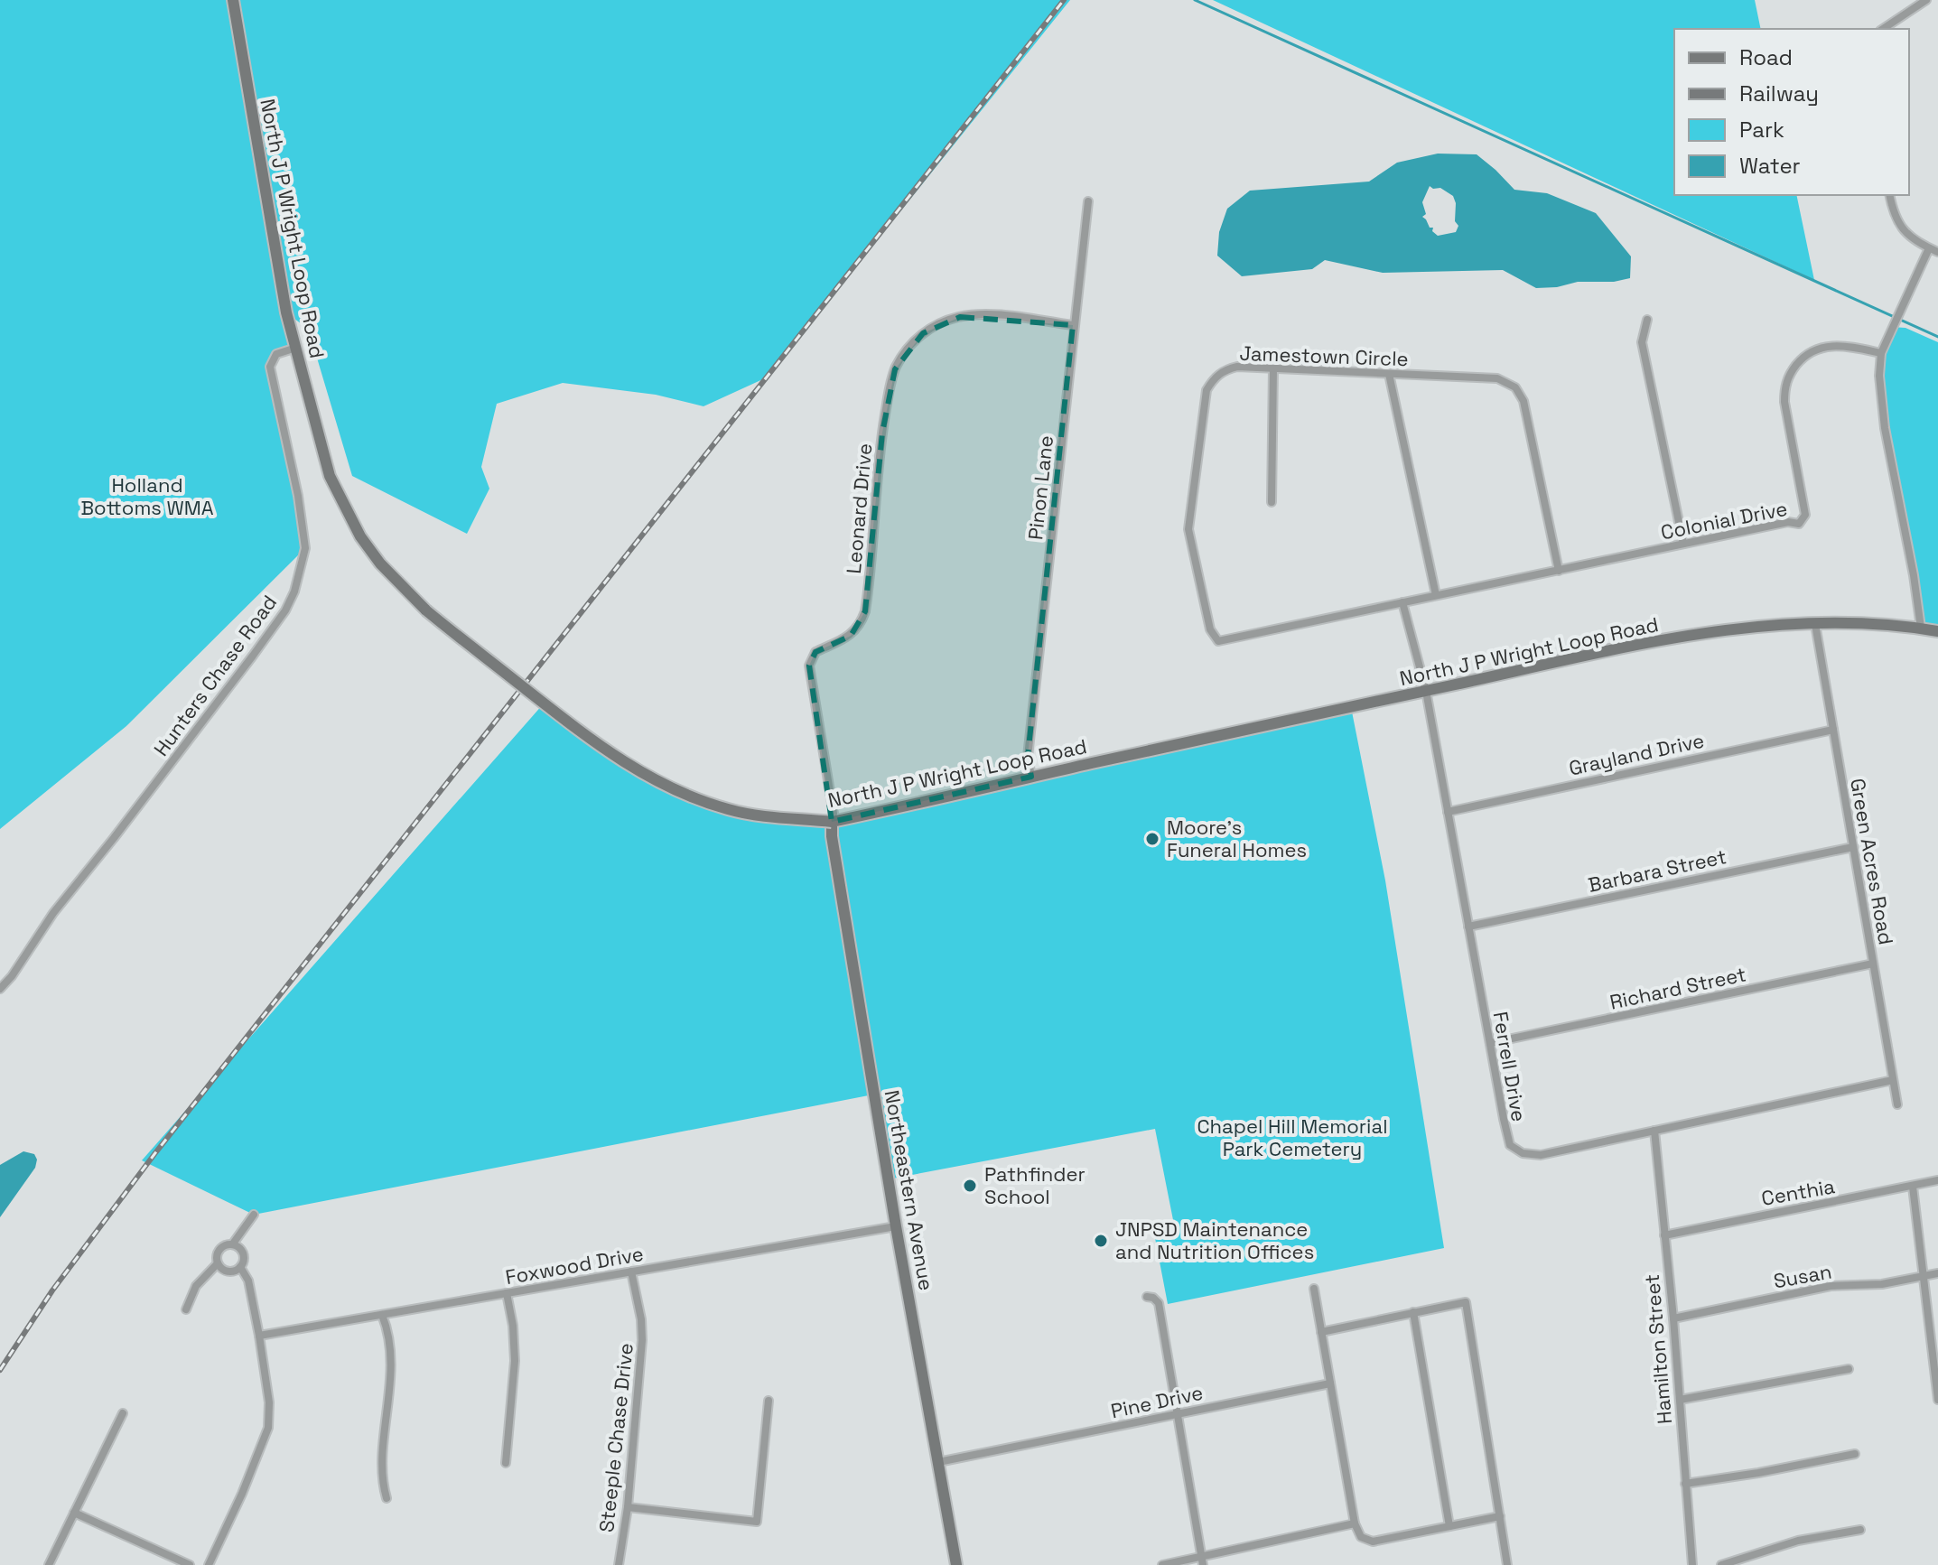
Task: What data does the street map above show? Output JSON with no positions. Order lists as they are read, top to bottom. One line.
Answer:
{"streets":{"main road":["North J P Wright Loop Road","Northeastern Avenue"],"street":["Jamestown Circle","Pinon Lane","Leonard Drive","Colonial Drive","Hunters Chase Road","Grayland Drive","Green Acres Road","Barbara Street","Richard Street","Ferrell Drive","Centhia","Foxwood Drive","Susan","Hamilton Street","Pine Drive","Steeple Chase Drive"]},"crossings":[["North J P Wright Loop Road","Pinon Lane"],["North J P Wright Loop Road","Leonard Drive"],["North J P Wright Loop Road","Hunters Chase Road"],["North J P Wright Loop Road","Green Acres Road"],["North J P Wright Loop Road","Ferrell Drive"],["North J P Wright Loop Road","Northeastern Avenue"],["Jamestown Circle","Colonial Drive"],["Pinon Lane","Leonard Drive"],["Leonard Drive","Northeastern Avenue"],["Grayland Drive","Green Acres Road"],["Grayland Drive","Ferrell Drive"],["Green Acres Road","Barbara Street"],["Green Acres Road","Richard Street"],["Green Acres Road","Ferrell Drive"],["Barbara Street","Ferrell Drive"],["Richard Street","Ferrell Drive"],["Ferrell Drive","Hamilton Street"],["Northeastern Avenue","Foxwood Drive"],["Northeastern Avenue","Pine Drive"],["Centhia","Hamilton Street"],["Foxwood Drive","Steeple Chase Drive"],["Susan","Hamilton Street"]],"parks":["Holland Bottoms WMA","Chapel Hill Memorial Park Cemetery"],"places":["Moore's Funeral Homes","Pathfinder School","JNPSD Maintenance and Nutrition Offices"],"legend":["Road","Railway","Park","Water"]}
